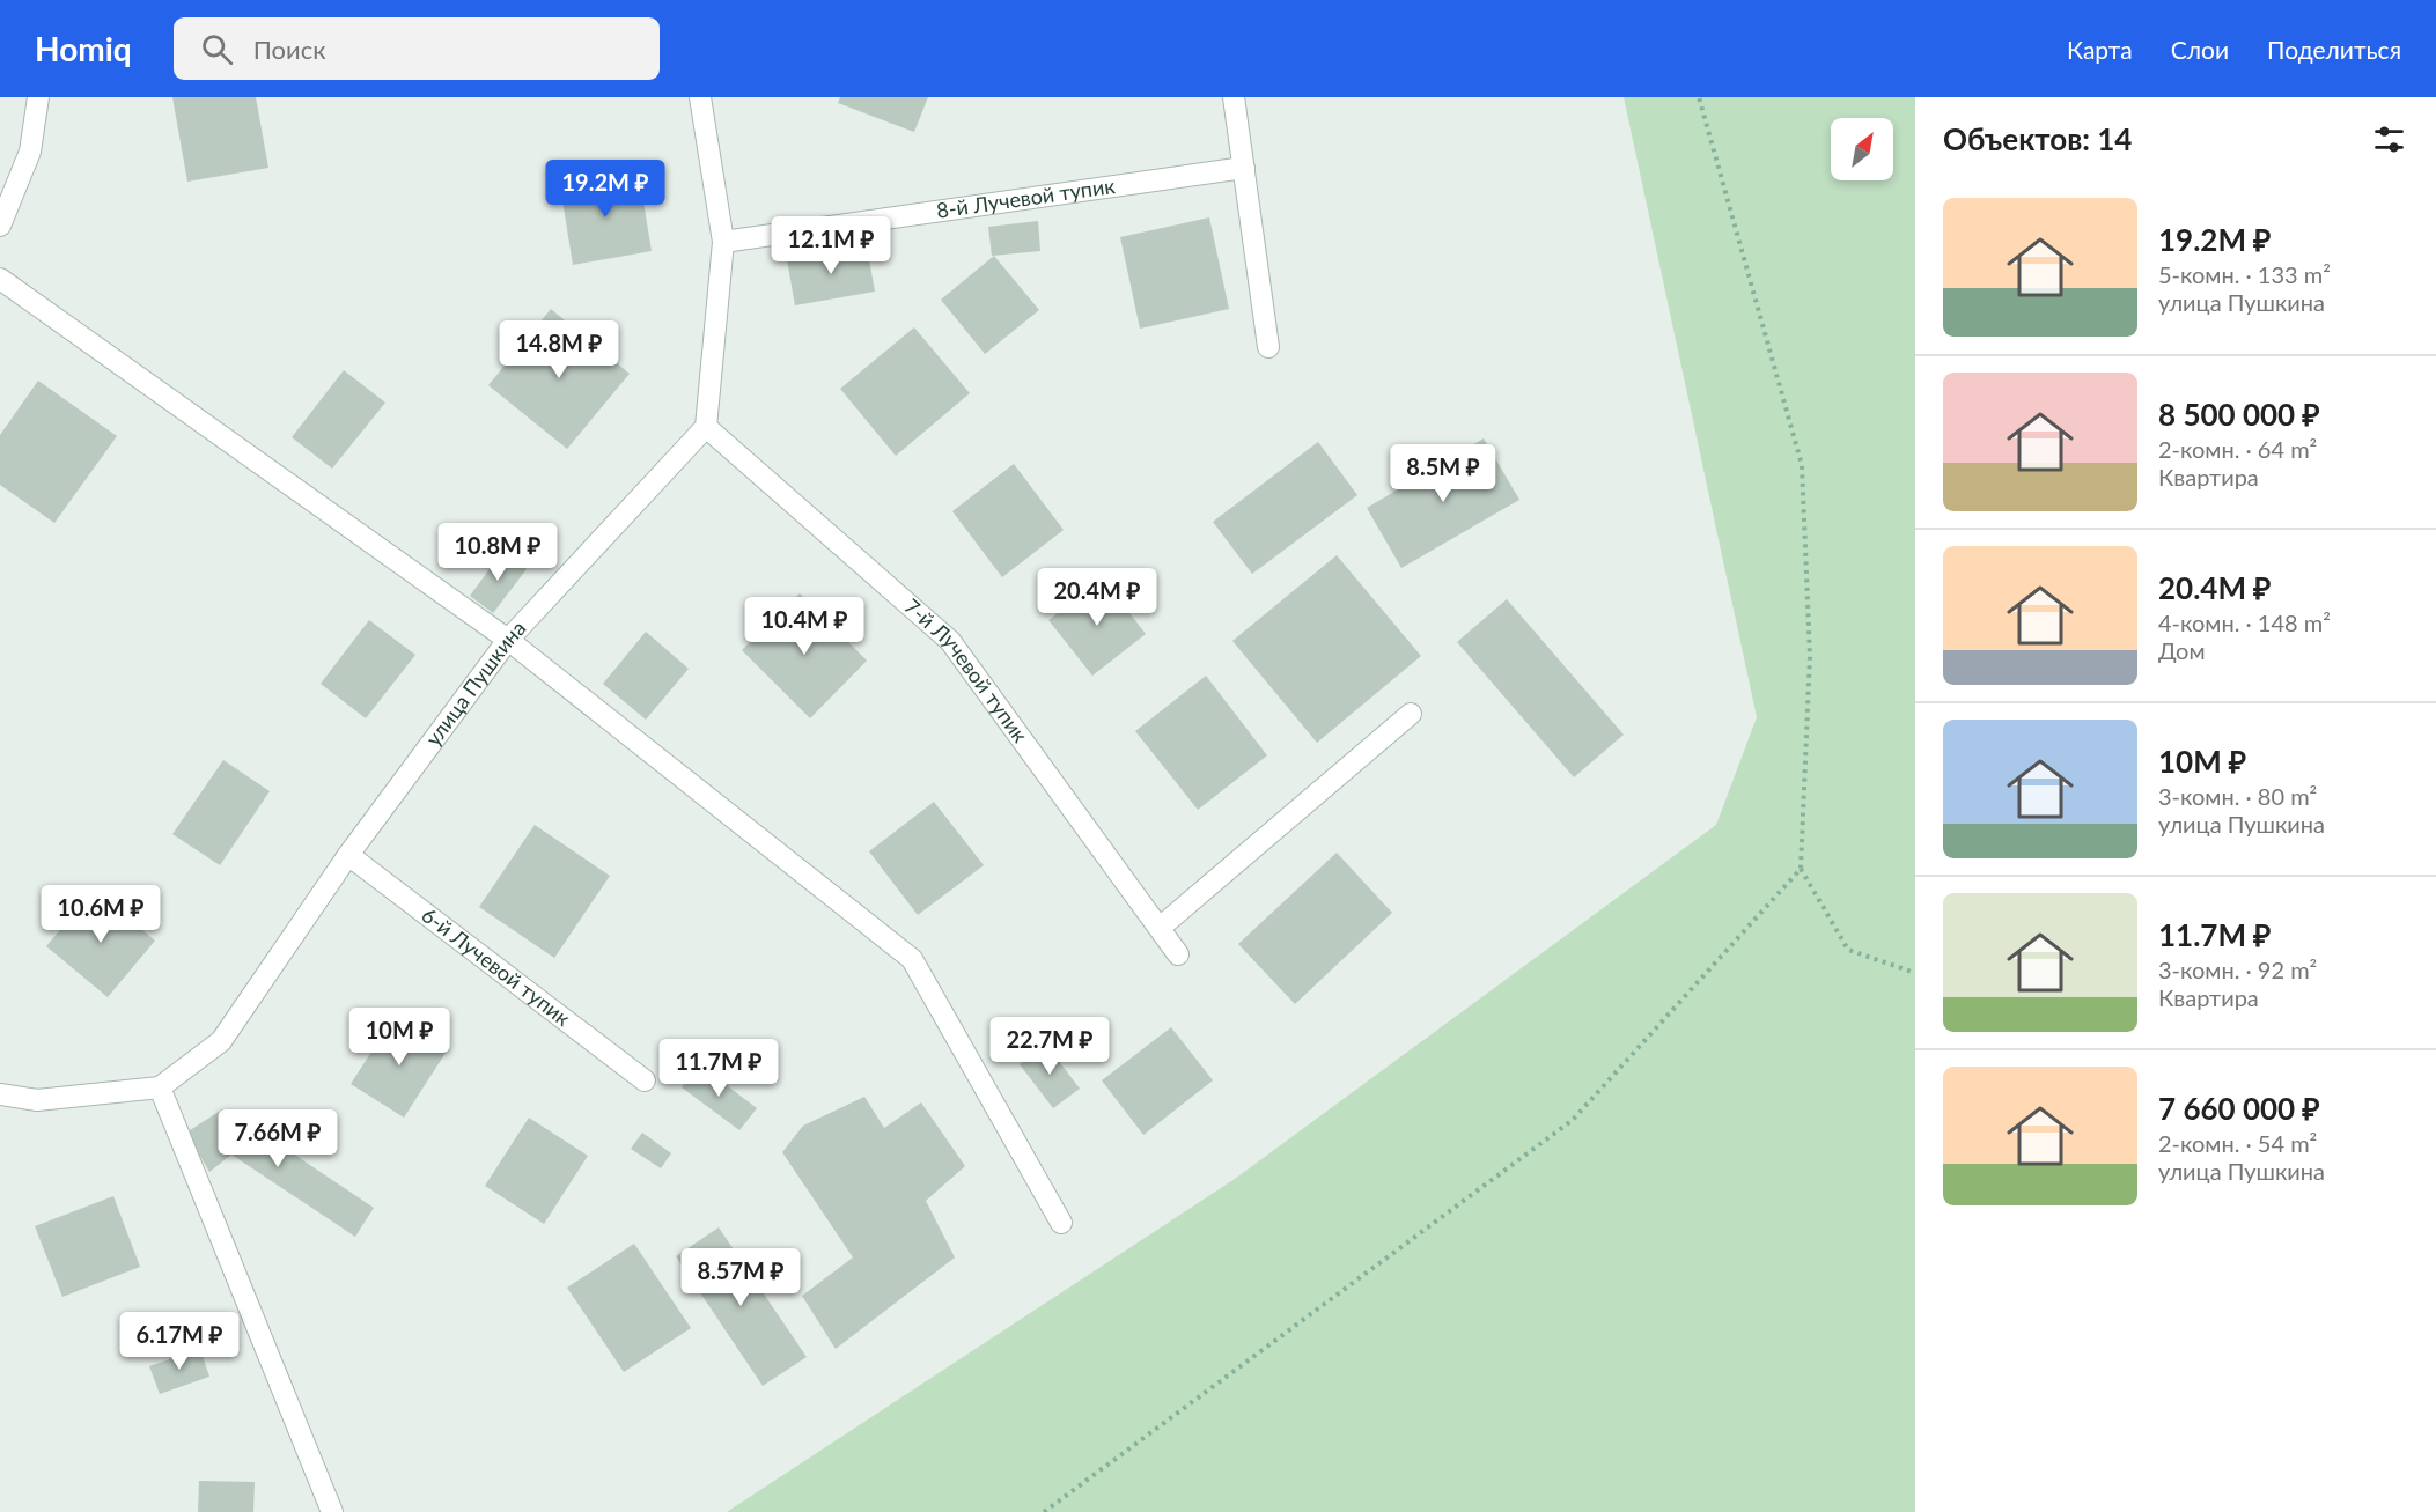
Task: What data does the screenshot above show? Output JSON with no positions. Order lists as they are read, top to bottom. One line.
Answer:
{"streets":{"street":["8-й Лучевой тупик","7-й Лучевой тупик","улица Пушкина","6-й Лучевой тупик"]},"crossings":[["7-й Лучевой тупик","улица Пушкина"],["улица Пушкина","6-й Лучевой тупик"]],"north":"top right","page":{"header":"Homiq","search":"Поиск","nav":["Карта","Слои","Поделиться"],"heading":"Объектов: 14","price":["19.2M ₽","12.1M ₽","14.8M ₽","8.5M ₽","10.8M ₽","20.4M ₽","10.4M ₽","10.6M ₽","10M ₽","22.7M ₽","11.7M ₽","7.66M ₽","8.57M ₽","6.17M ₽"],"list":[{"name":"19.2M ₽","note":"5-комн. · 133 m² · улица Пушкина"},{"name":"8 500 000 ₽","note":"2-комн. · 64 m² · Квартира"},{"name":"20.4M ₽","note":"4-комн. · 148 m² · Дом"},{"name":"10M ₽","note":"3-комн. · 80 m² · улица Пушкина"},{"name":"11.7M ₽","note":"3-комн. · 92 m² · Квартира"},{"name":"7 660 000 ₽","note":"2-комн. · 54 m² · улица Пушкина"}]}}
